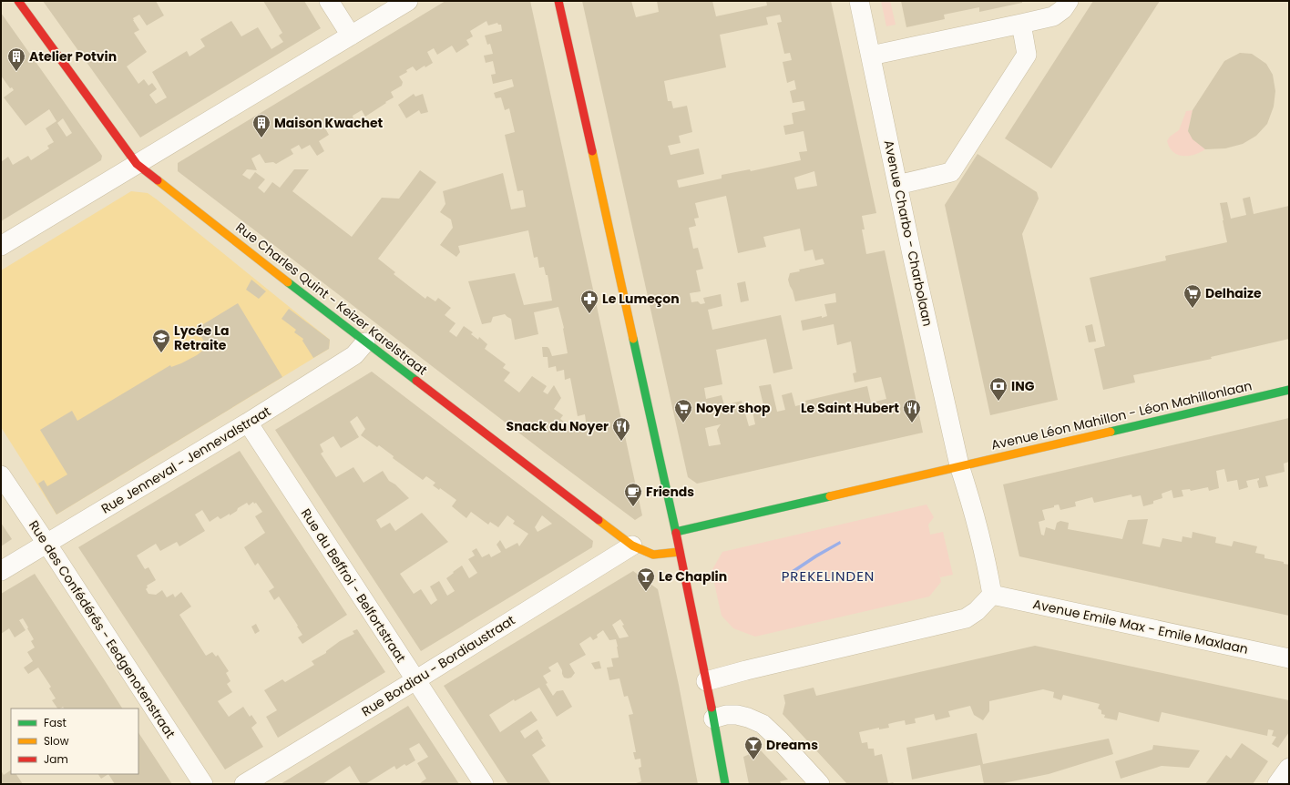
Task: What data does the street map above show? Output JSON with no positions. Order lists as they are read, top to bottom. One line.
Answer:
{"streets":{"street":["Avenue Charbo - Charbolaan","Rue Charles Quint - Keizer Karelstraat","Avenue Léon Mahillon - Léon Mahillonlaan","Rue Jenneval - Jennevalstraat","Rue du Beffroi - Belfortstraat","Avenue Emile Max - Emile Maxlaan","Rue des Confédérés - Eedgenotenstraat","Rue Bordiau - Bordiaustraat"]},"crossings":[["Avenue Charbo - Charbolaan","Avenue Léon Mahillon - Léon Mahillonlaan"],["Avenue Charbo - Charbolaan","Avenue Emile Max - Emile Maxlaan"],["Rue Charles Quint - Keizer Karelstraat","Rue Jenneval - Jennevalstraat"],["Rue Charles Quint - Keizer Karelstraat","Rue Bordiau - Bordiaustraat"],["Rue Jenneval - Jennevalstraat","Rue du Beffroi - Belfortstraat"],["Rue Jenneval - Jennevalstraat","Rue des Confédérés - Eedgenotenstraat"],["Rue du Beffroi - Belfortstraat","Rue Bordiau - Bordiaustraat"]],"districts":["PREKELINDEN"],"places":{"building":["Atelier Potvin","Maison Kwachet"],"supermarket":["Delhaize","Noyer shop"],"pharmacy":["Le Lumeçon"],"school or university":["Lycée La Retraite"],"bank":["ING"],"restaurant":["Le Saint Hubert","Snack du Noyer"],"cafe":["Friends"],"bar":["Le Chaplin","Dreams"]},"legend":["Fast","Slow","Jam"]}
